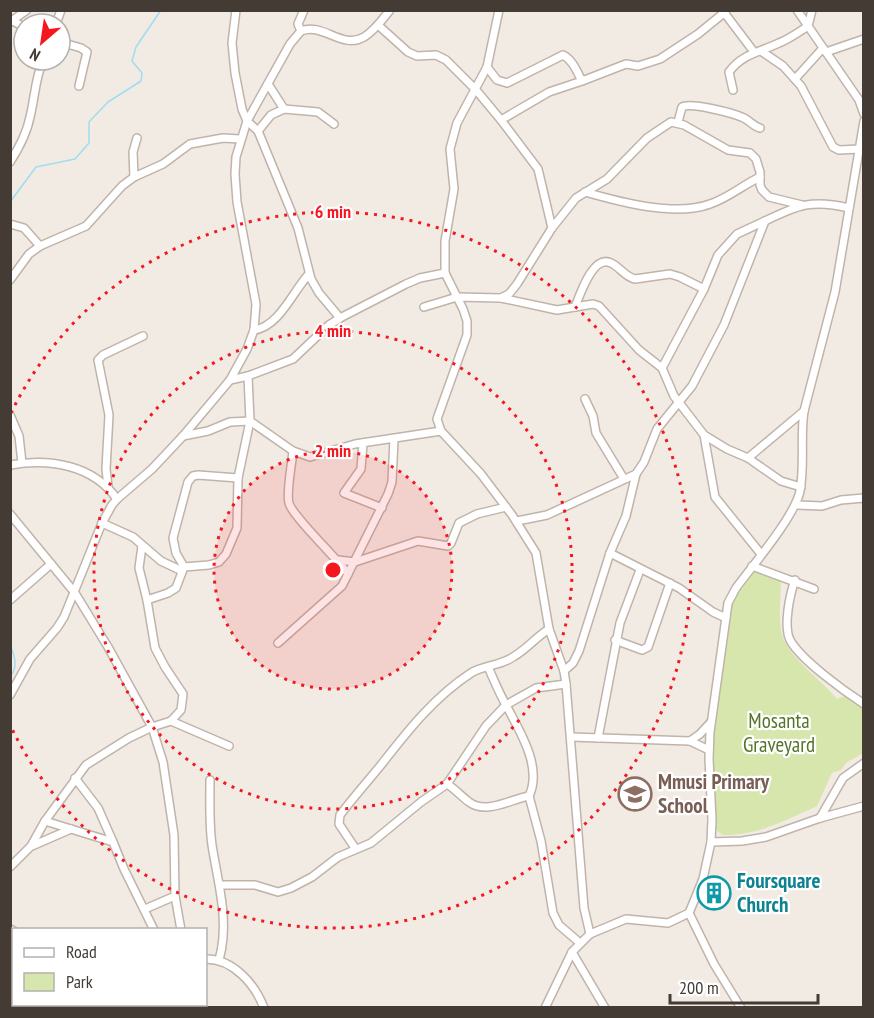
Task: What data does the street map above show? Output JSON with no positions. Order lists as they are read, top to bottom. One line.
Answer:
{"parks":["Mosanta Graveyard"],"places":{"school or university":["Mmusi Primary School"],"building":["Foursquare Church"]},"legend":["Road","Park"],"scale_bar":"200 m","north":"bottom left","rings":["6 min","4 min","2 min"]}
